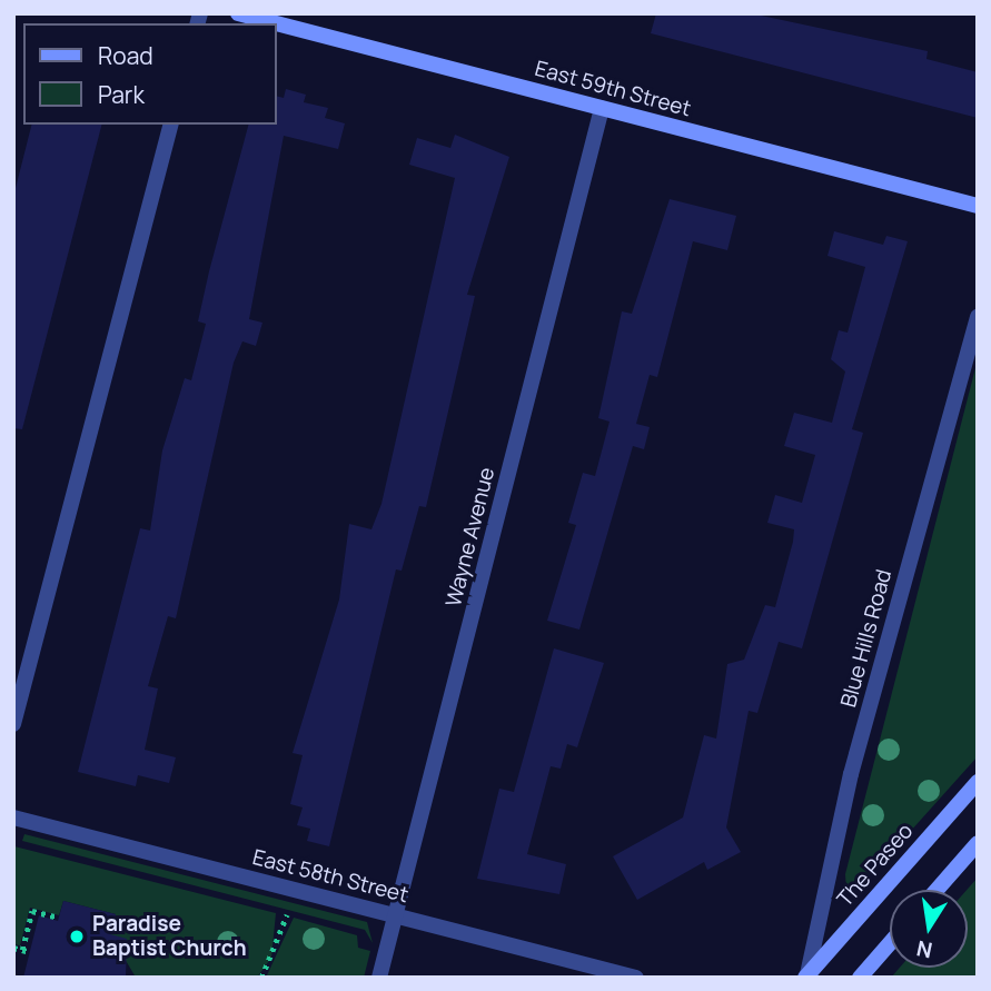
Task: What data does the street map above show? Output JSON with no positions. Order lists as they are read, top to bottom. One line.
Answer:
{"streets":{"street":["East 59th Street","Wayne Avenue","Blue Hills Road","The Paseo","East 58th Street"]},"crossings":[["East 59th Street","Wayne Avenue"],["Wayne Avenue","East 58th Street"],["Blue Hills Road","The Paseo"]],"places":["Paradise Baptist Church"],"legend":["Road","Park"],"north":"bottom"}
